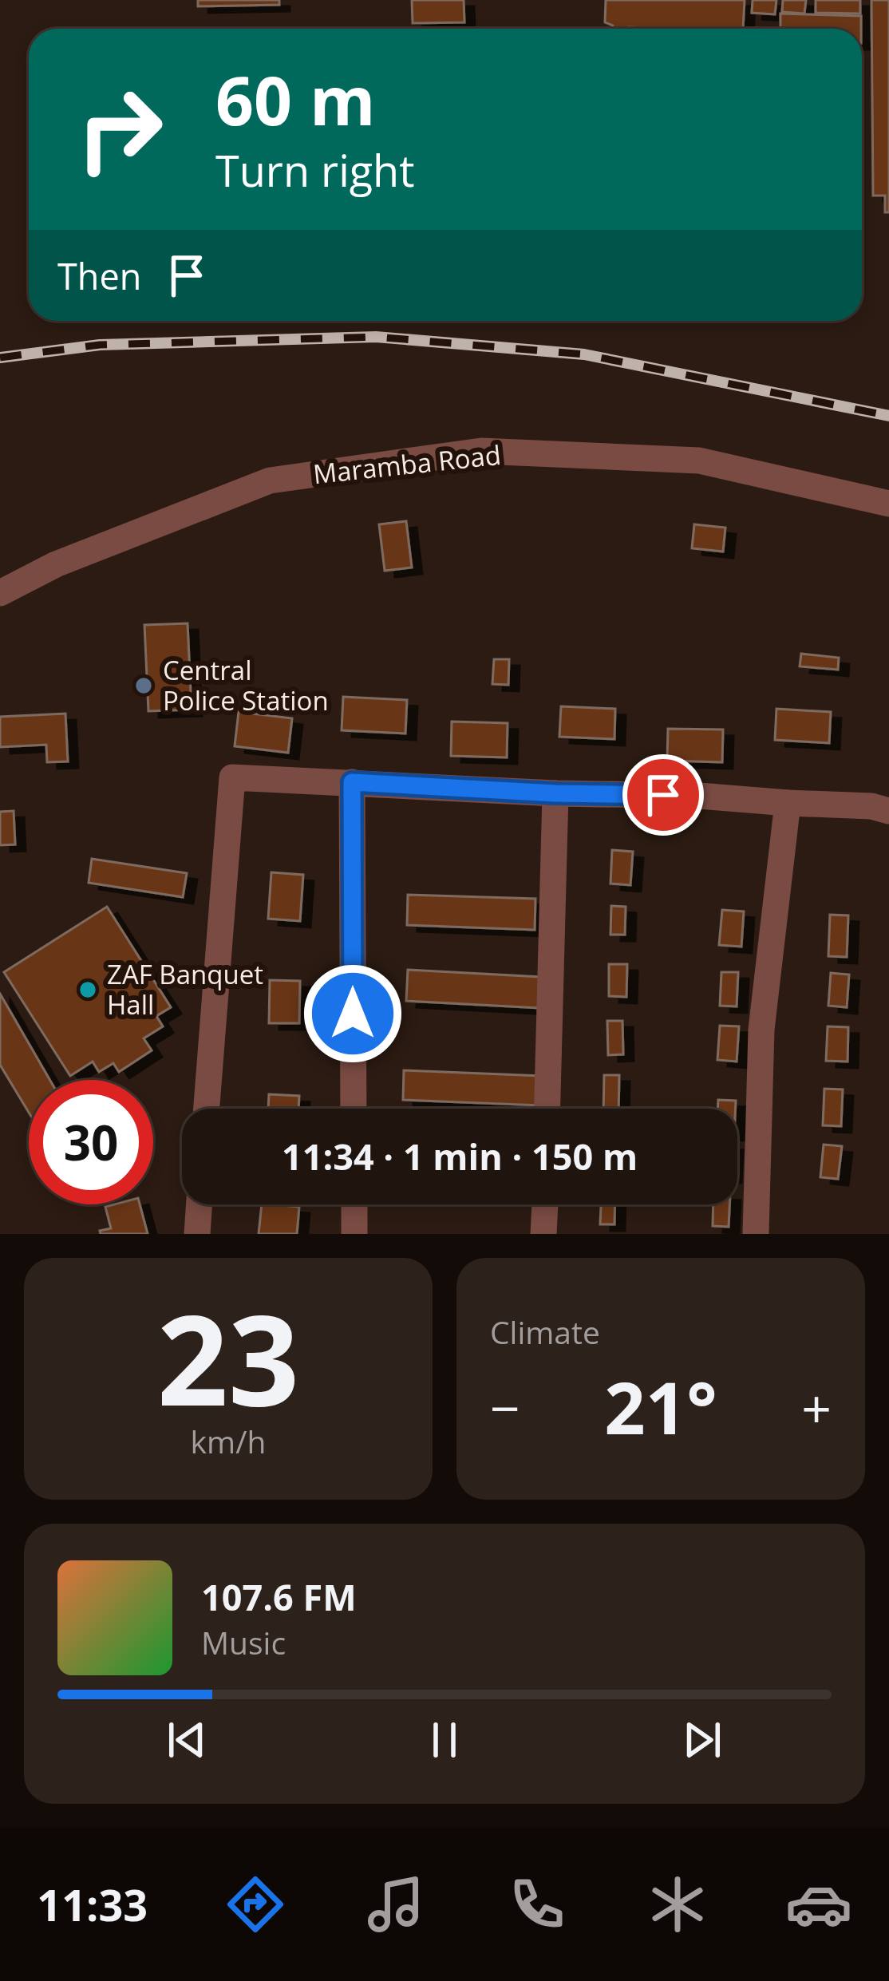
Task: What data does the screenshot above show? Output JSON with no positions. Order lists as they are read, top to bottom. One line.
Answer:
{"streets":{"street":["Maramba Road"]},"places":["Central Police Station","ZAF Banquet Hall"],"page":{"turn":["60 m","Turn right"],"then":"Then","limit":"30","trip":"11:34 · 1 min · 150 m","tile":[["23","km/h"],"Climate"],"heat":["−","21°","+"],"song":["107.6 FM","Music"],"tabs":"11:33"}}
